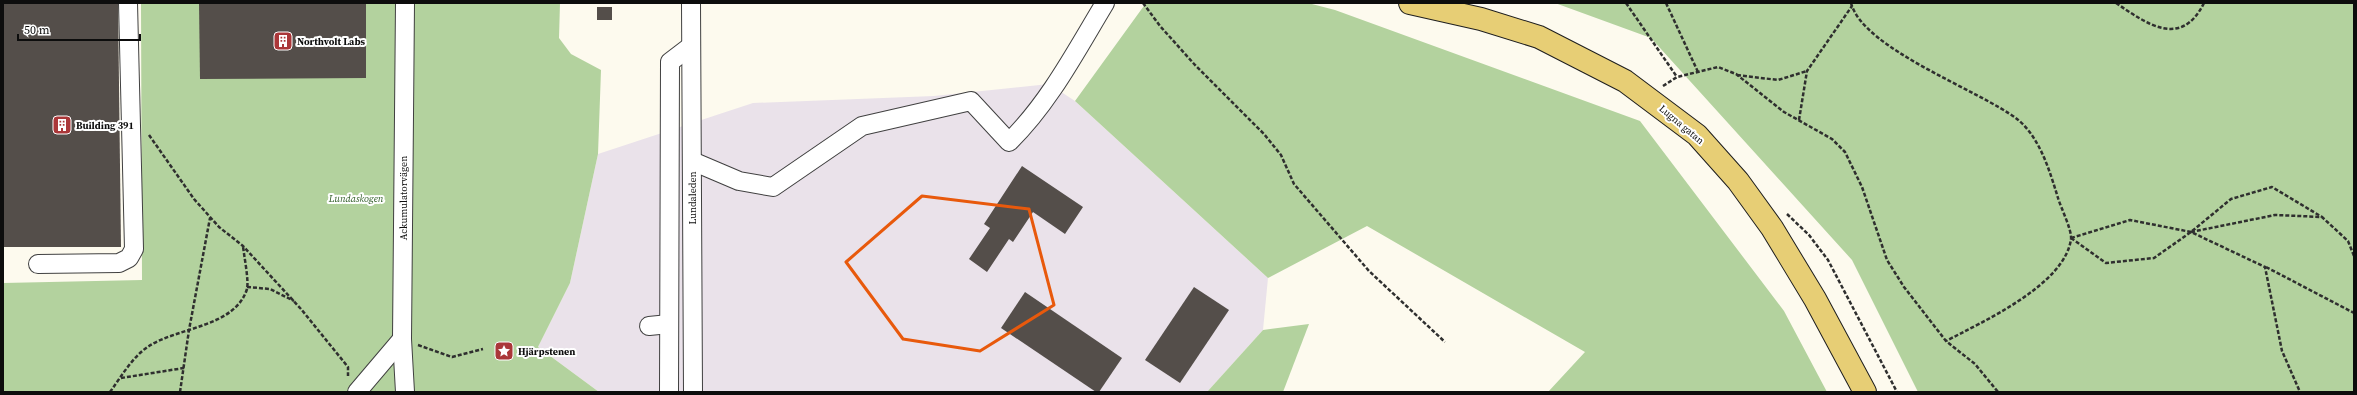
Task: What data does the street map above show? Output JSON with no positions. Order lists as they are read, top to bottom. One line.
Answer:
{"streets":{"main road":["Lugna gatan"],"street":["Ackumulatorvägen","Lundaleden"]},"parks":["Lundaskogen"],"places":{"building":["Northvolt Labs","Building 391"],"place":["Hjärpstenen"]},"scale_bar":"50 m"}
